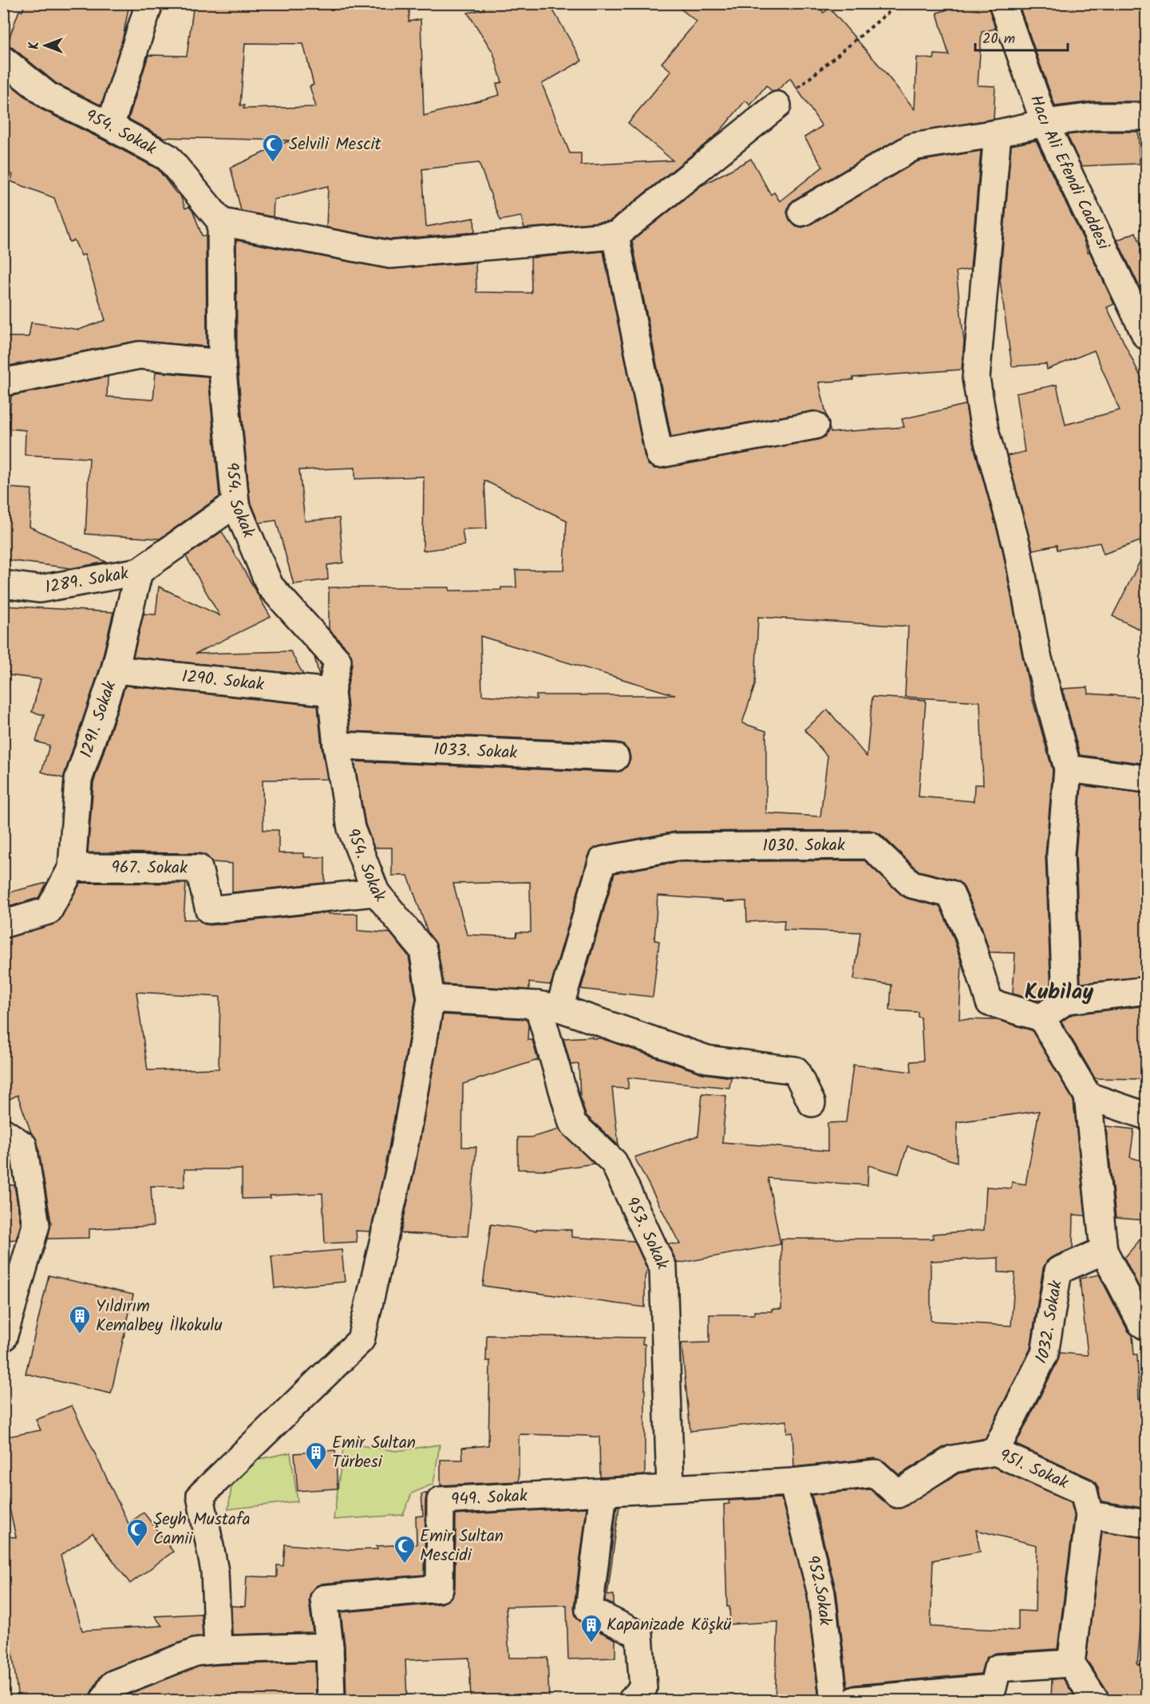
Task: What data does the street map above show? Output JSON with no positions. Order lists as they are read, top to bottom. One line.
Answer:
{"streets":{"street":["954. Sokak","Hacı Ali Efendi Caddesi","1289. Sokak","1290. Sokak","1291. Sokak","1033. Sokak","1030. Sokak","967. Sokak","953. Sokak","1032. Sokak","951. Sokak","949. Sokak","952.Sokak"]},"crossings":[["954. Sokak","1289. Sokak"],["954. Sokak","1290. Sokak"],["954. Sokak","1033. Sokak"],["954. Sokak","967. Sokak"],["1289. Sokak","1291. Sokak"],["1290. Sokak","1291. Sokak"],["1291. Sokak","967. Sokak"],["1030. Sokak","953. Sokak"],["953. Sokak","951. Sokak"],["953. Sokak","949. Sokak"],["1032. Sokak","951. Sokak"],["951. Sokak","949. Sokak"],["951. Sokak","952.Sokak"]],"districts":["Kubilay"],"places":{"mosque":["Selvili Mescit","Şeyh Mustafa Camii","Emir Sultan Mescidi"],"building":["Yıldırım Kemalbey İlkokulu","Emir Sultan Türbesi","Kapanizade Köşkü"]},"scale_bar":"20 m","north":"left"}
